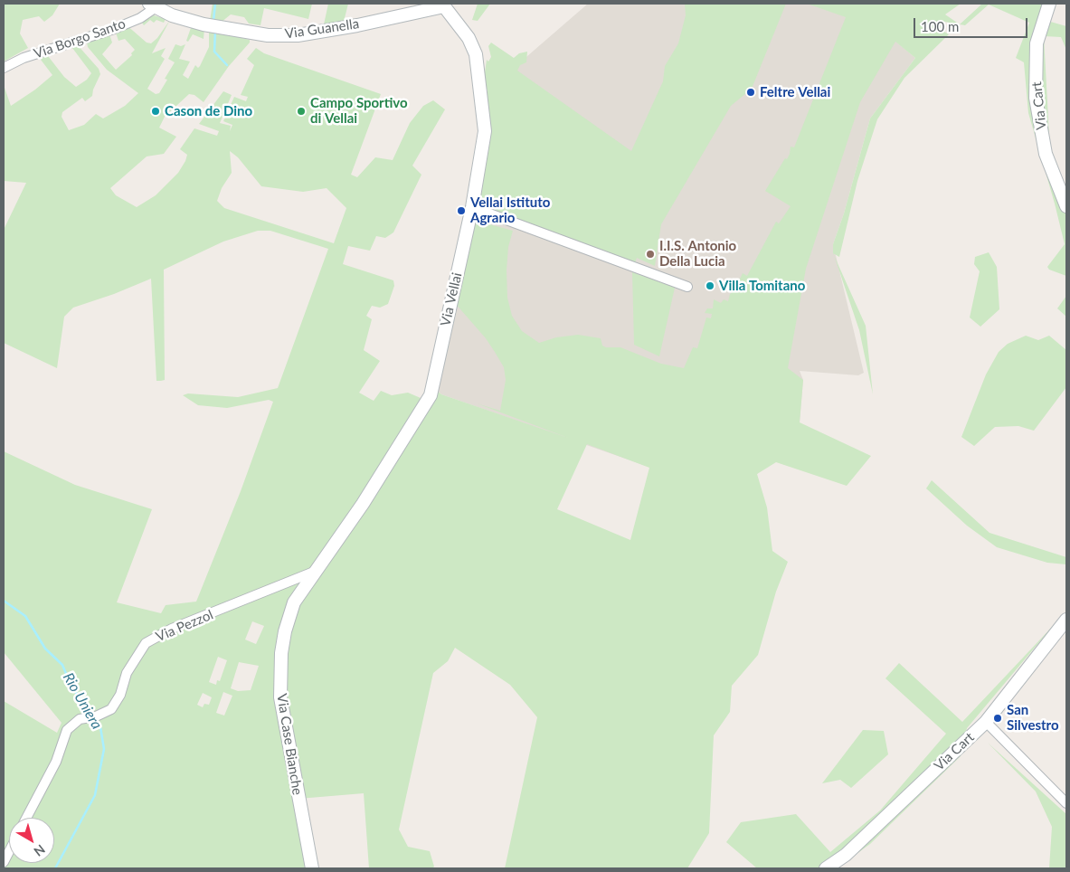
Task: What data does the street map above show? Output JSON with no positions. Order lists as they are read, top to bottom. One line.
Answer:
{"streets":{"street":["Via Guanella","Via Borgo Santo","Via Cart","Via Vellai","Via Pezzol","Via Case Bianche"]},"crossings":[["Via Guanella","Via Borgo Santo"],["Via Guanella","Via Vellai"],["Via Vellai","Via Pezzol"],["Via Vellai","Via Case Bianche"],["Via Pezzol","Via Case Bianche"]],"water":["Rio Uniera"],"places":["Feltre Vellai","Cason de Dino","Campo Sportivo di Vellai","Vellai Istituto Agrario","I.I.S. Antonio Della Lucia","Villa Tomitano","San Silvestro"],"scale_bar":"100 m","north":"bottom right"}
